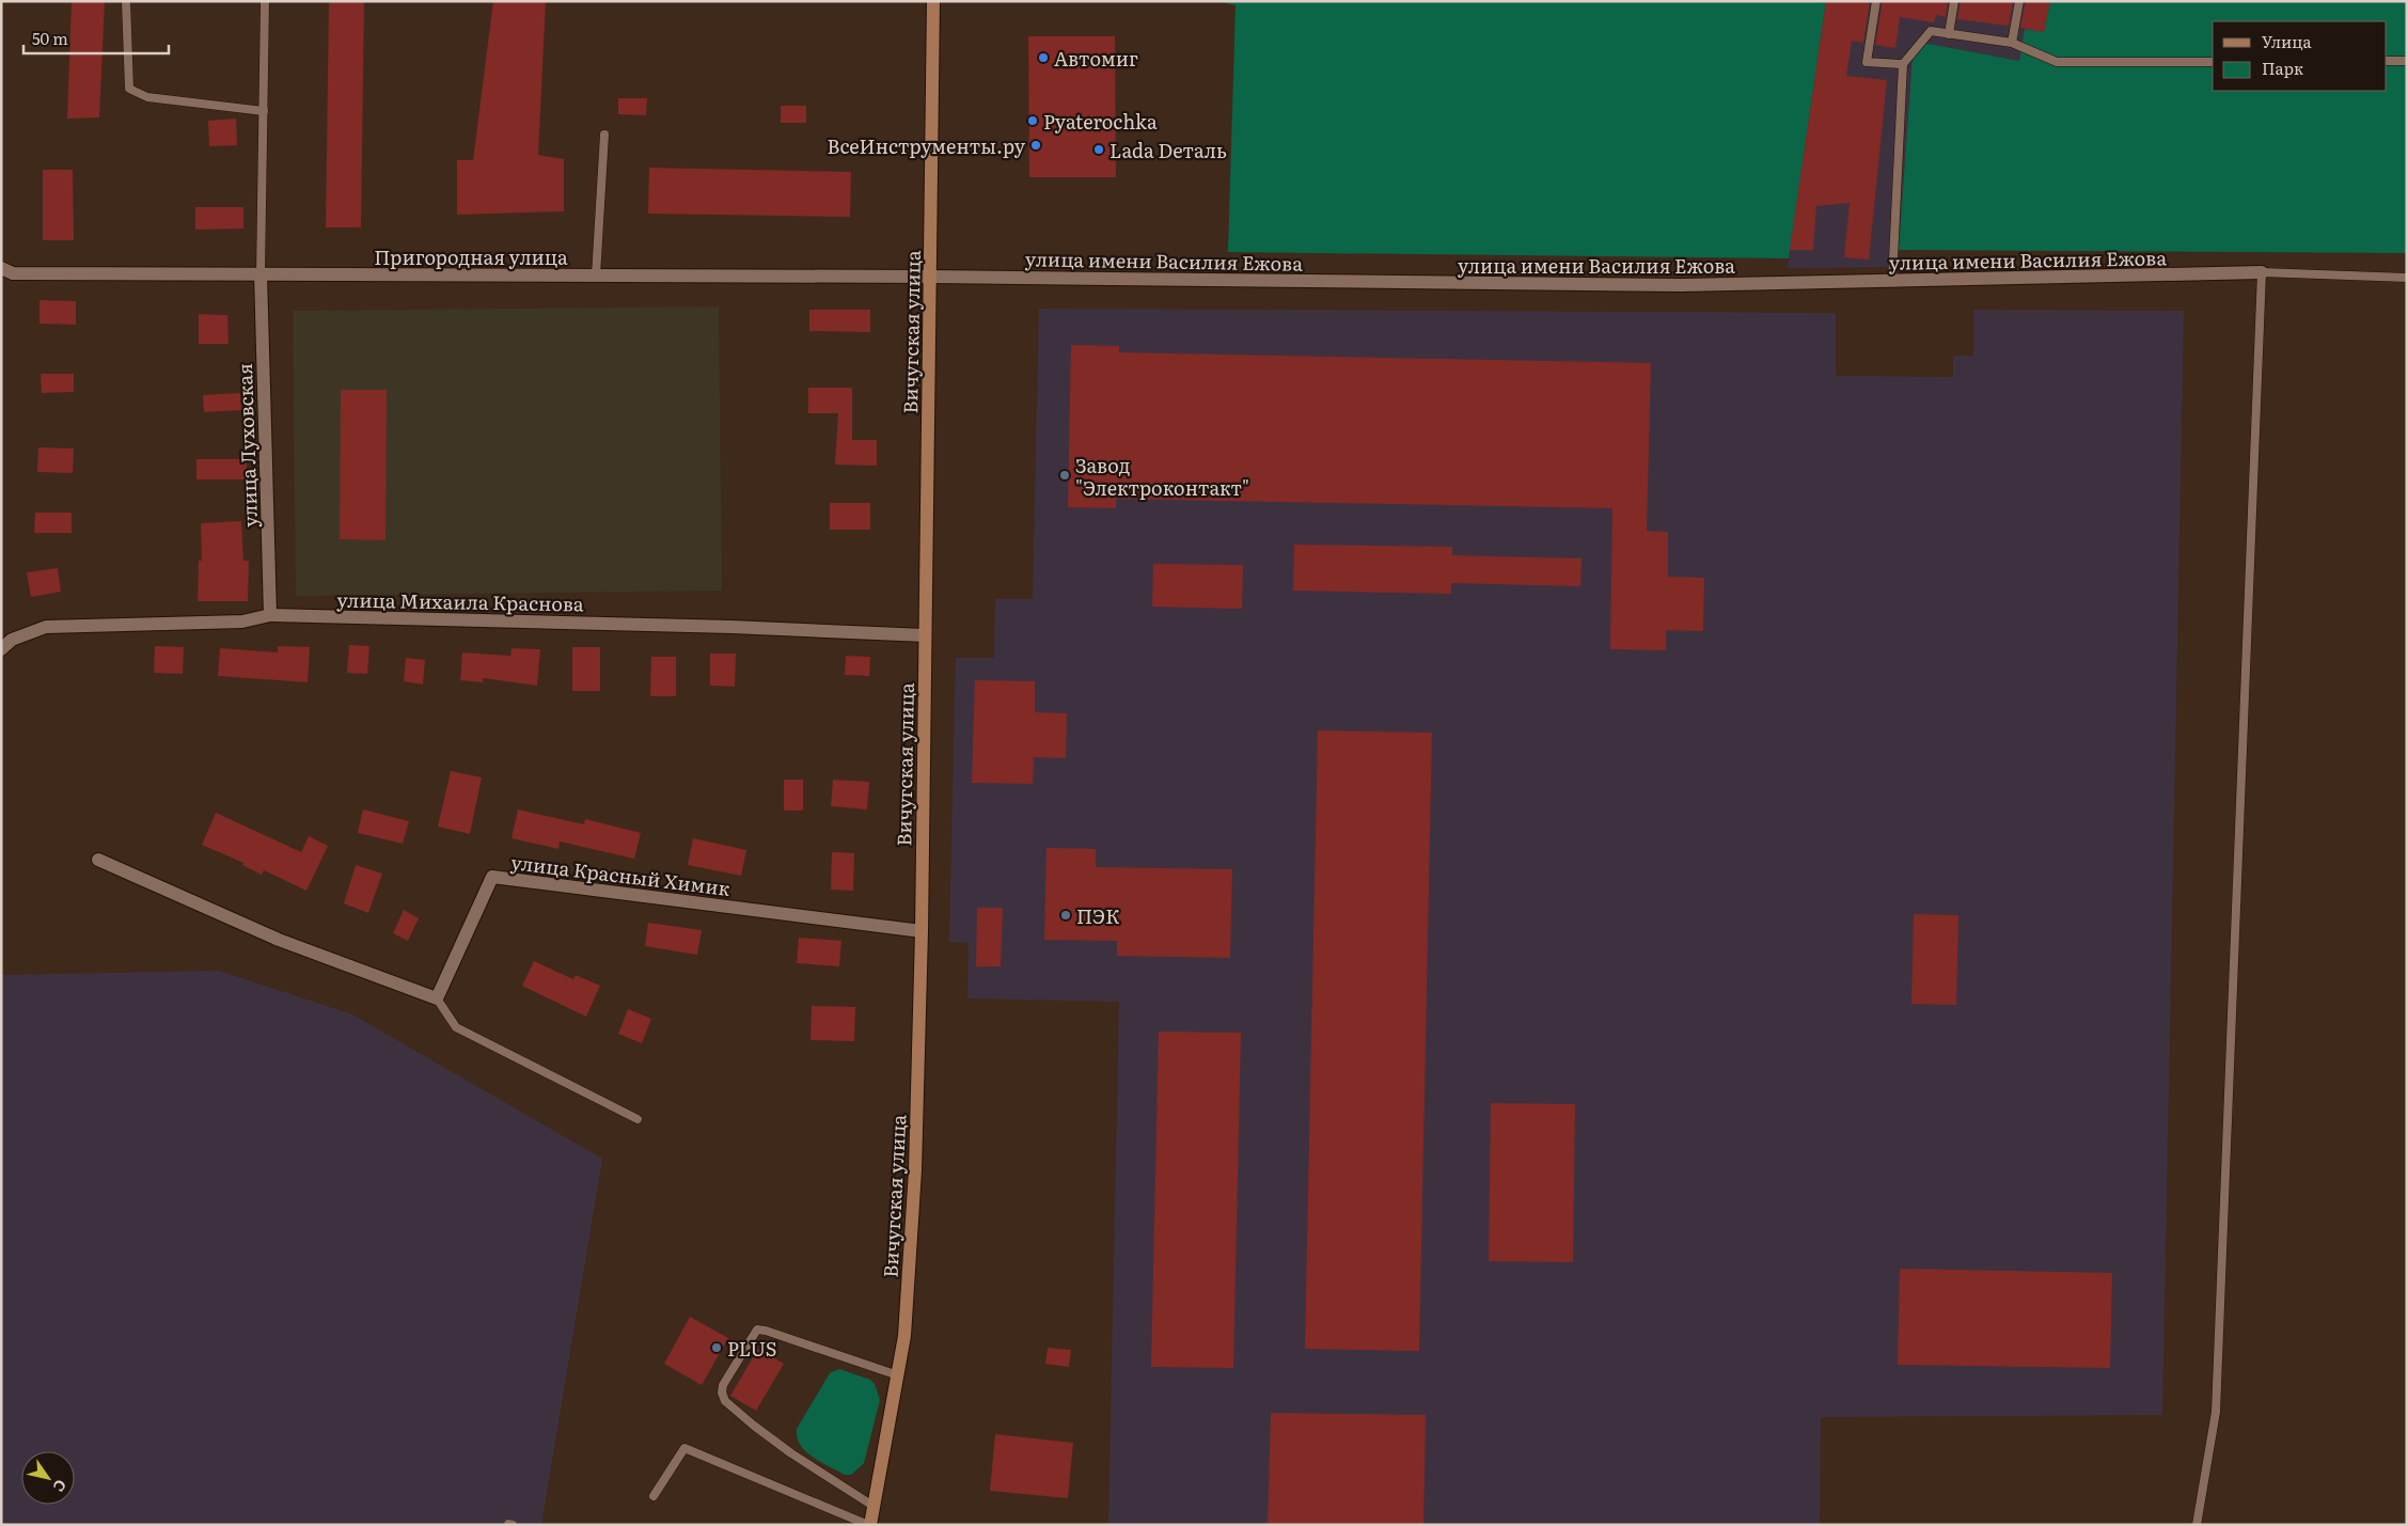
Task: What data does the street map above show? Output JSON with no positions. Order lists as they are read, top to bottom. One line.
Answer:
{"streets":{"main road":["Вичугская улица"],"street":["Пригородная улица","улица имени Василия Ежова","улица Луховская","улица Михаила Краснова","улица Красный Химик"]},"crossings":[["Пригородная улица","улица имени Василия Ежова"],["Пригородная улица","Вичугская улица"],["Пригородная улица","улица Луховская"],["улица имени Василия Ежова","Вичугская улица"],["Вичугская улица","улица Михаила Краснова"],["Вичугская улица","улица Красный Химик"],["улица Луховская","улица Михаила Краснова"]],"places":["Автомиг","Pyaterochka","ВсеИнструменты.ру","Lada Dеталь","Завод \"Электроконтакт\"","ПЭК","PLUS"],"legend":["Улица","Парк"],"scale_bar":"50 m","north":"bottom right"}
